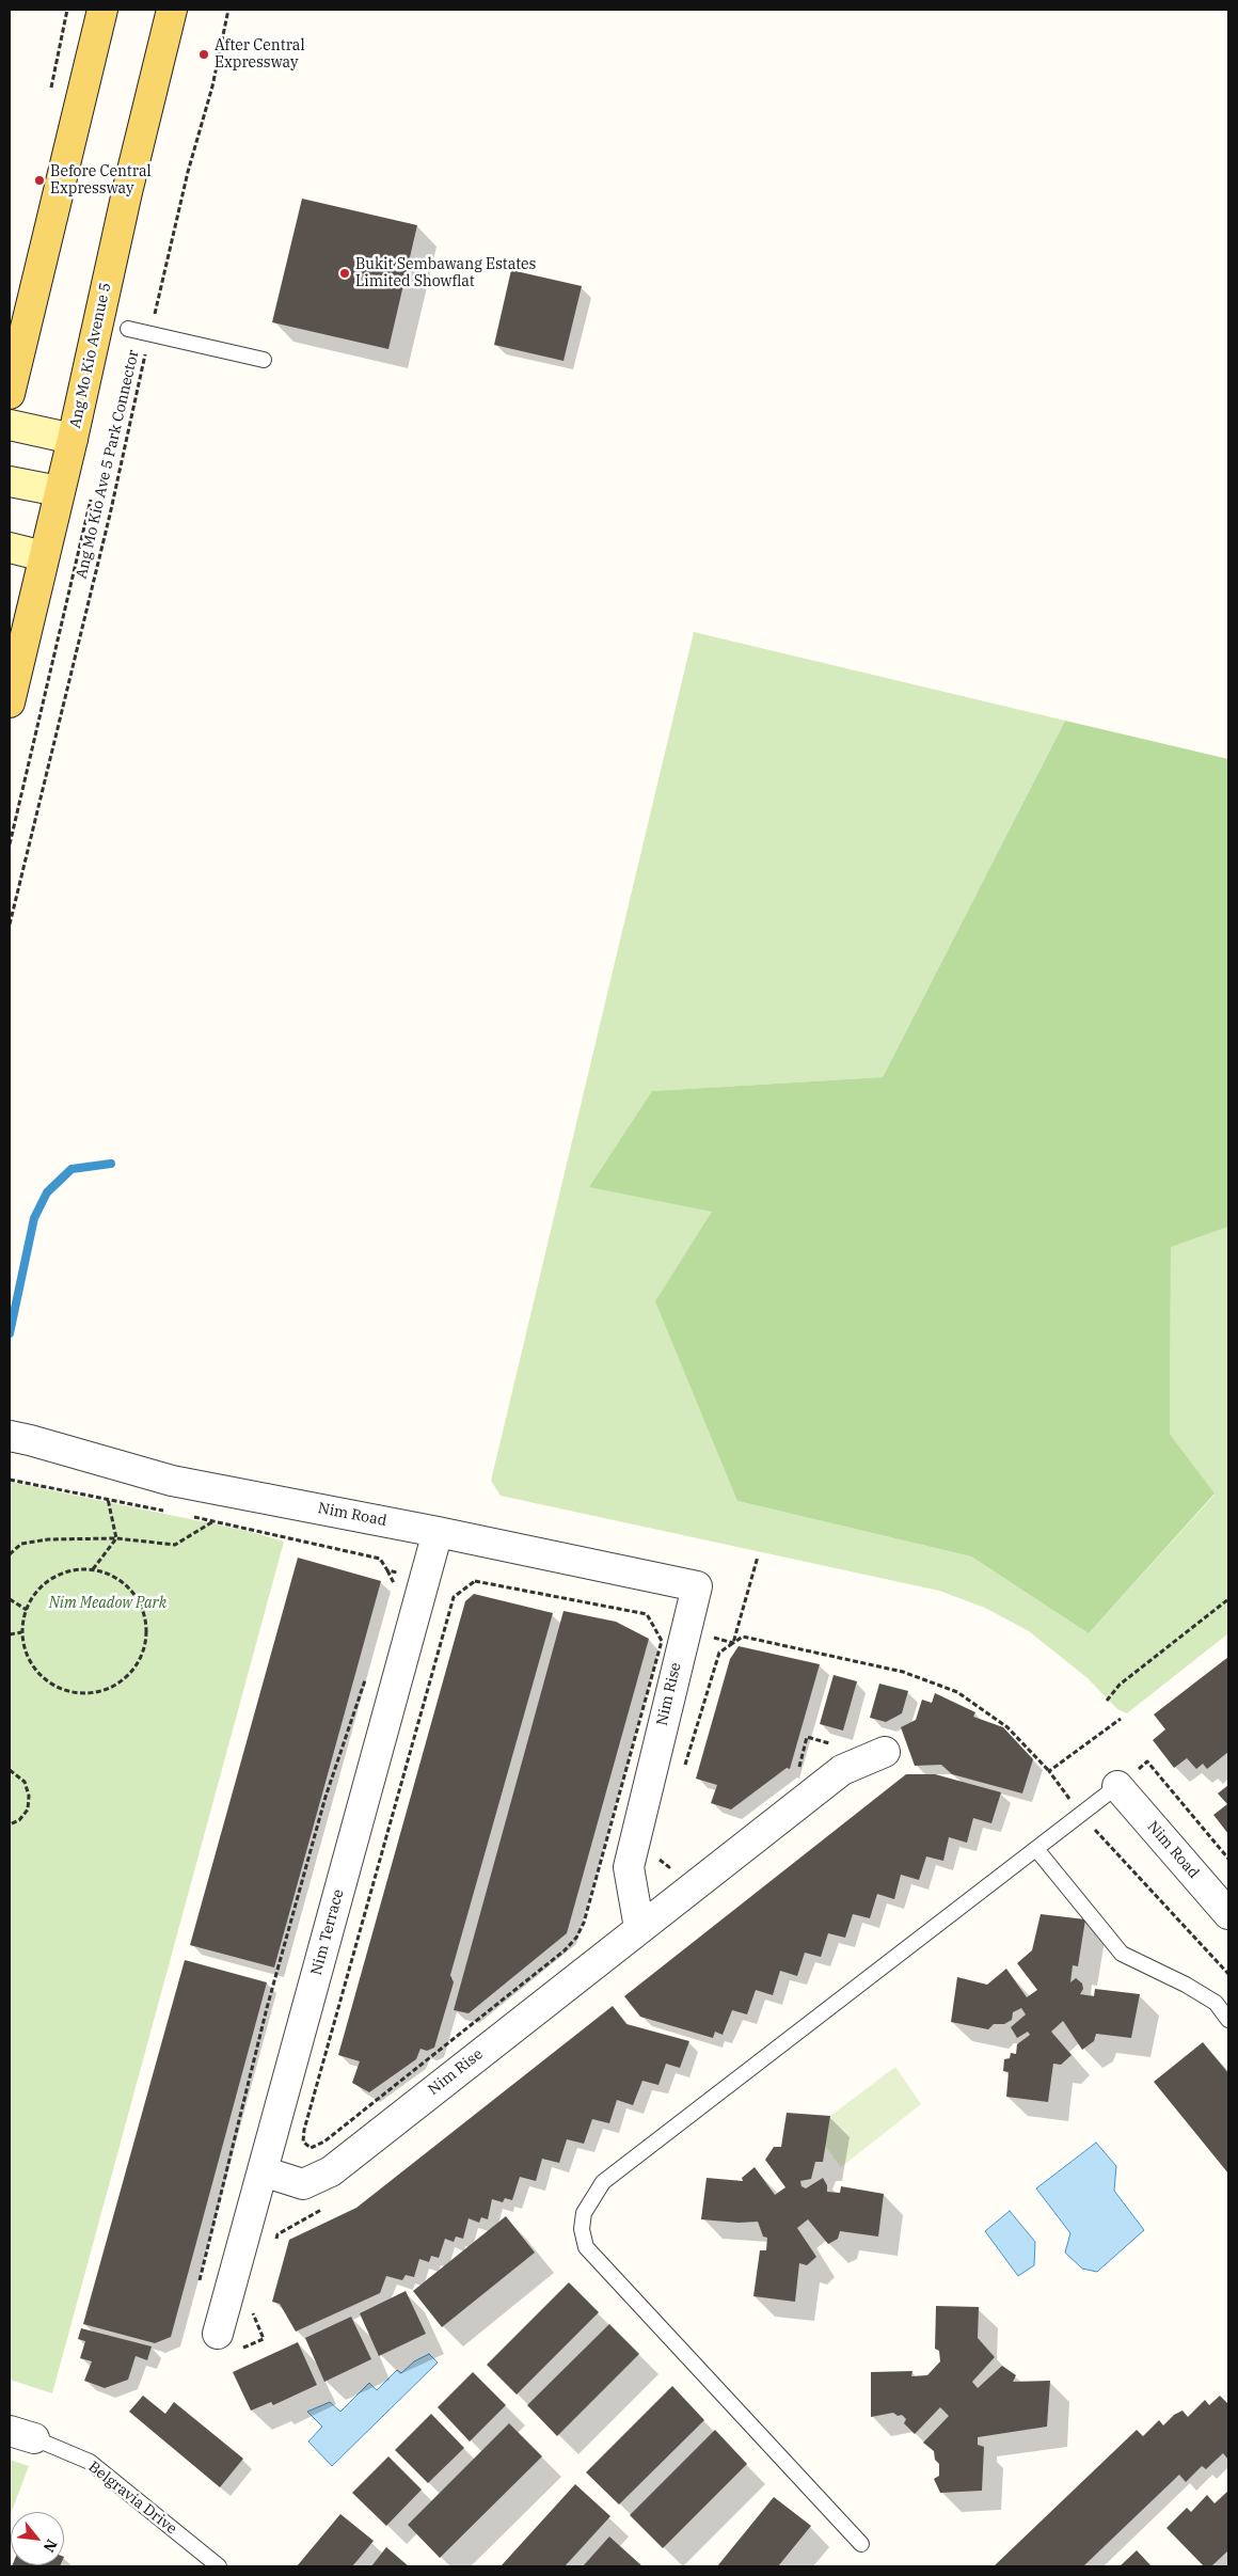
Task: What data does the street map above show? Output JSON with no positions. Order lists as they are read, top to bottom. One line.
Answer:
{"streets":{"main road":["Ang Mo Kio Avenue 5"],"street":["Nim Road","Nim Rise","Nim Terrace"],"lane":["Belgravia Drive"],"path":["Ang Mo Kio Ave 5 Park Connector"]},"crossings":[["Nim Road","Nim Rise"],["Nim Road","Nim Terrace"],["Nim Rise","Nim Terrace"]],"parks":["Nim Meadow Park"],"places":["After Central Expressway","Before Central Expressway","Bukit Sembawang Estates Limited Showflat"],"north":"bottom right"}
